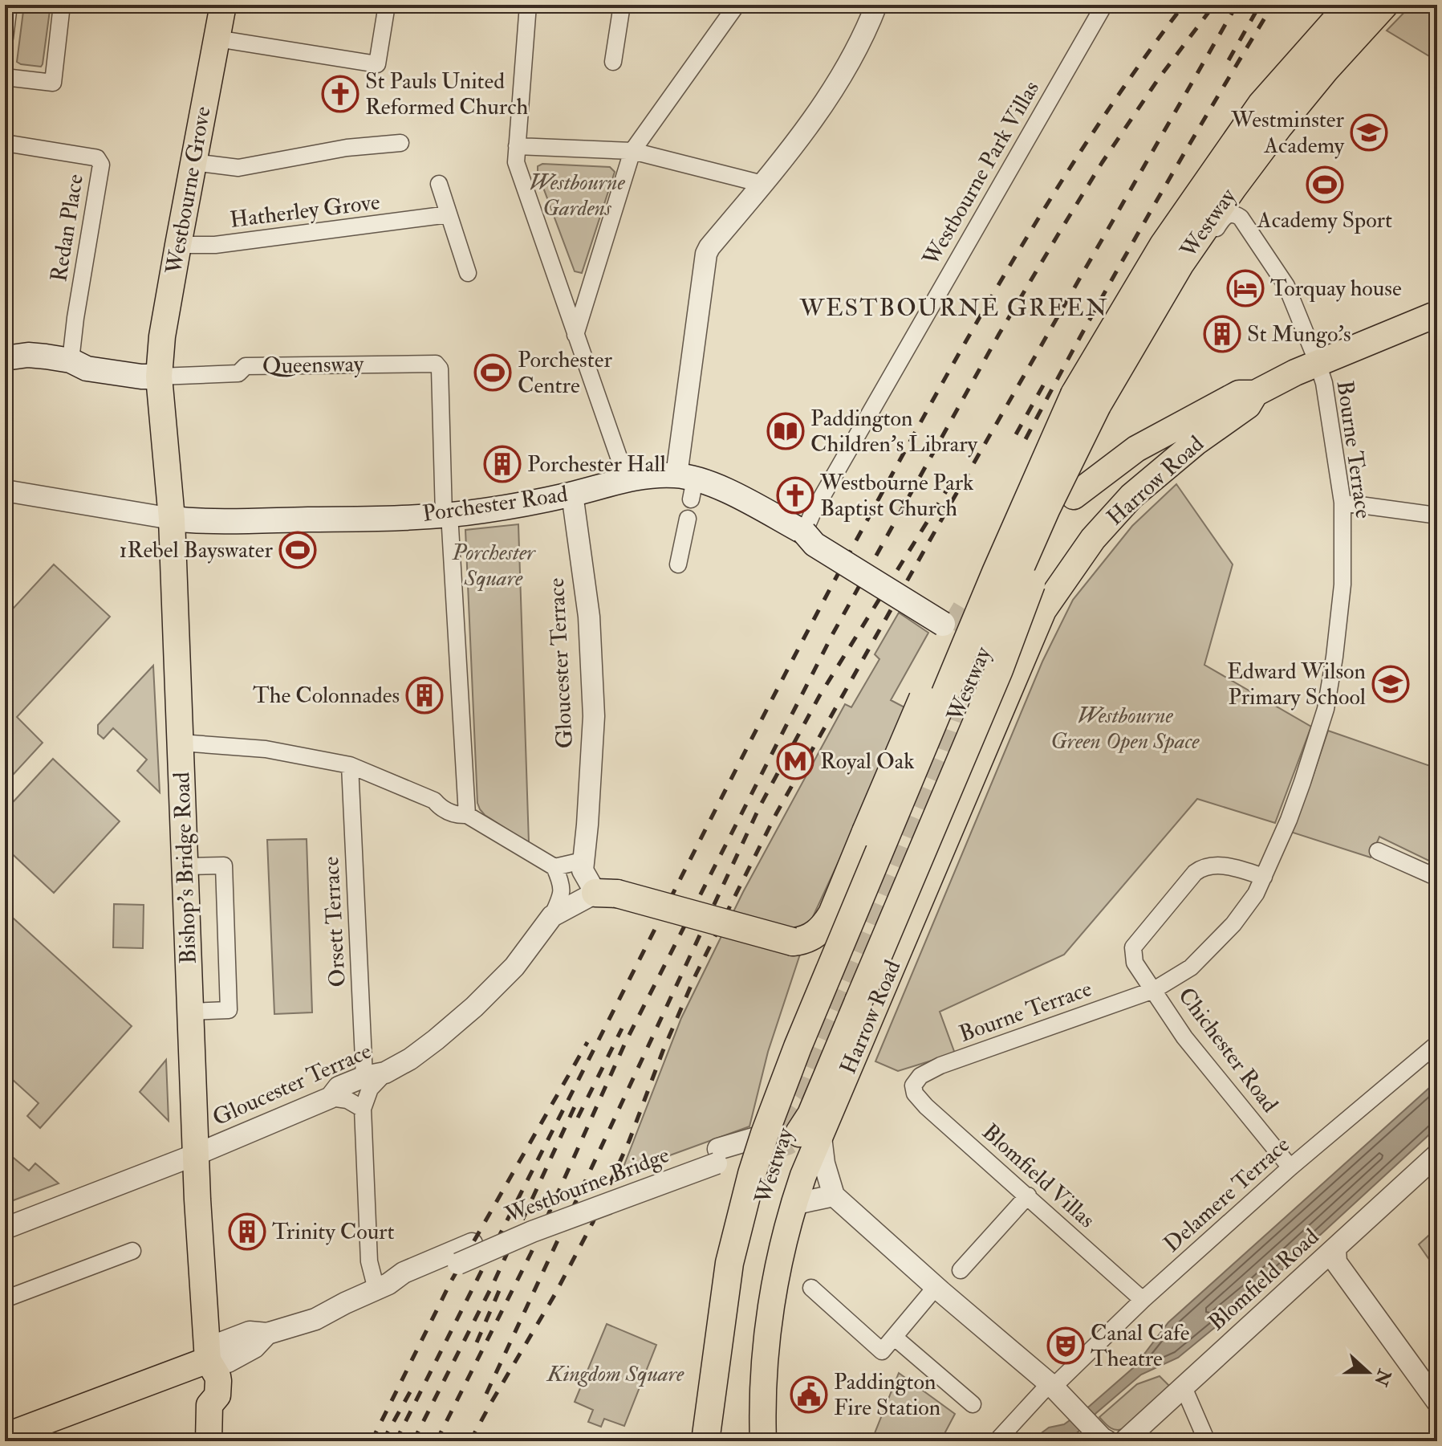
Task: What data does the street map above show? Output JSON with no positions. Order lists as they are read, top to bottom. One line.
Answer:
{"streets":{"highway":["Westway"],"main road":["Westbourne Grove","Queensway","Harrow Road","Porchester Road","Bishop's Bridge Road"],"street":["Westbourne Park Villas","Hatherley Grove","Redan Place","Bourne Terrace","Gloucester Terrace","Orsett Terrace","Chichester Road","Blomfield Villas","Westbourne Bridge","Delamere Terrace","Blomfield Road"]},"crossings":[["Westbourne Park Villas","Porchester Road"],["Westbourne Grove","Hatherley Grove"],["Westbourne Grove","Queensway"],["Westbourne Grove","Bishop's Bridge Road"],["Redan Place","Queensway"],["Queensway","Porchester Road"],["Queensway","Bishop's Bridge Road"],["Bourne Terrace","Harrow Road"],["Bourne Terrace","Chichester Road"],["Bourne Terrace","Blomfield Villas"],["Porchester Road","Gloucester Terrace"],["Porchester Road","Bishop's Bridge Road"],["Gloucester Terrace","Bishop's Bridge Road"],["Gloucester Terrace","Orsett Terrace"],["Bishop's Bridge Road","Westbourne Bridge"],["Chichester Road","Delamere Terrace"],["Blomfield Villas","Delamere Terrace"]],"districts":["WESTBOURNE GREEN"],"parks":["Westbourne Gardens","Porchester Square","Westbourne Green Open Space","Kingdom Square"],"places":{"church":["St Pauls United Reformed Church","Westbourne Park Baptist Church"],"school or university":["Westminster Academy","Edward Wilson Primary School"],"sports":["Academy Sport","Porchester Centre","1Rebel Bayswater"],"hotel":["Torquay house"],"building":["St Mungo's","Porchester Hall","The Colonnades","Trinity Court"],"library":["Paddington Children’s Library"],"metro station":["Royal Oak"],"theatre":["Canal Cafe Theatre"],"public building":["Paddington Fire Station"]},"north":"right"}
